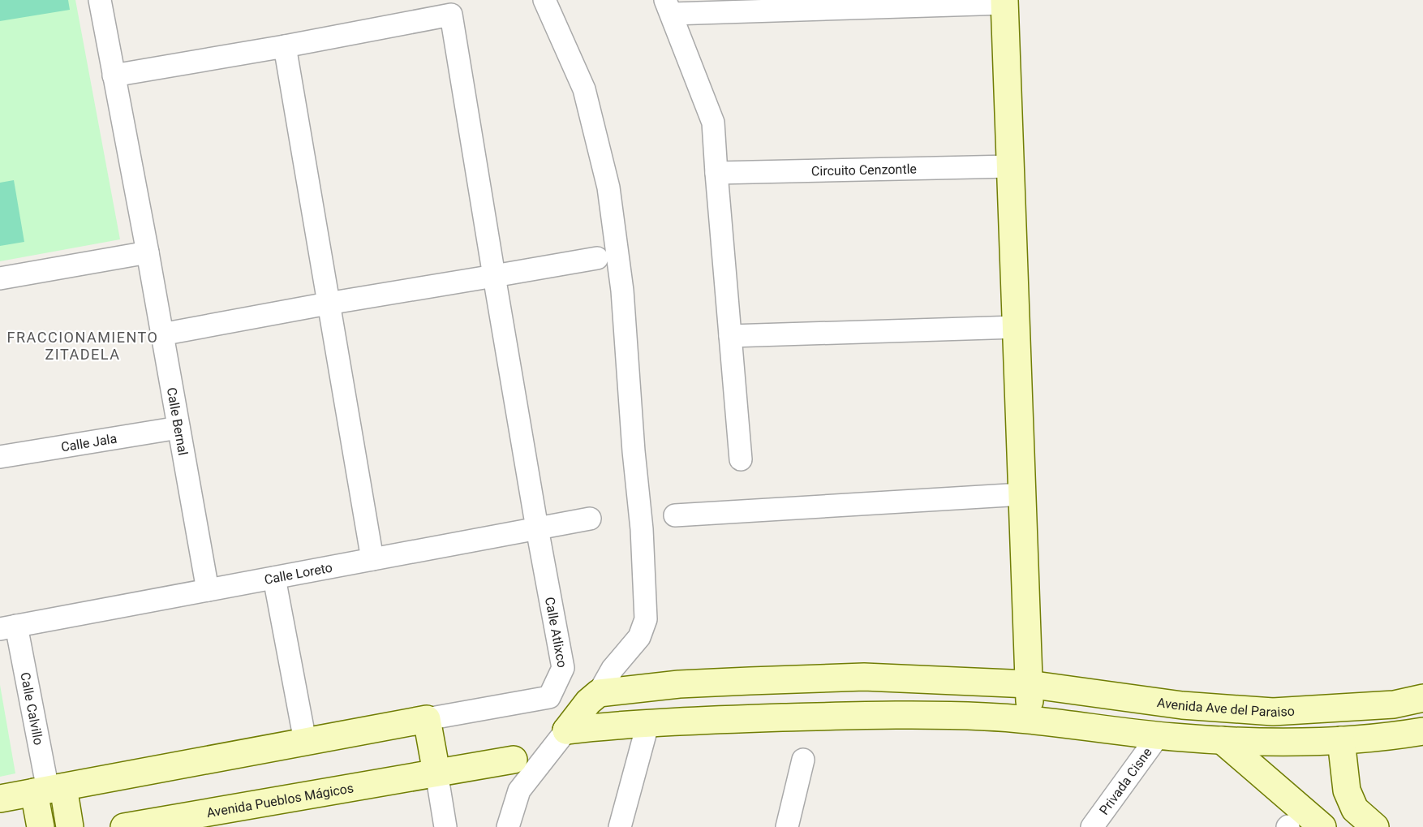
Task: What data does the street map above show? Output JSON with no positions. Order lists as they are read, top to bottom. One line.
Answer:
{"streets":{"street":["Circuito Cenzontle","Calle Bernal","Calle Jala","Calle Loreto","Calle Atlixco","Avenida Ave del Paraiso","Calle Calvillo","Privada Cisne","Avenida Pueblos Mágicos"]},"crossings":[["Calle Bernal","Calle Jala"],["Calle Bernal","Calle Loreto"],["Calle Loreto","Calle Atlixco"],["Calle Loreto","Calle Calvillo"]],"districts":["FRACCIONAMIENTO ZITADELA"]}
